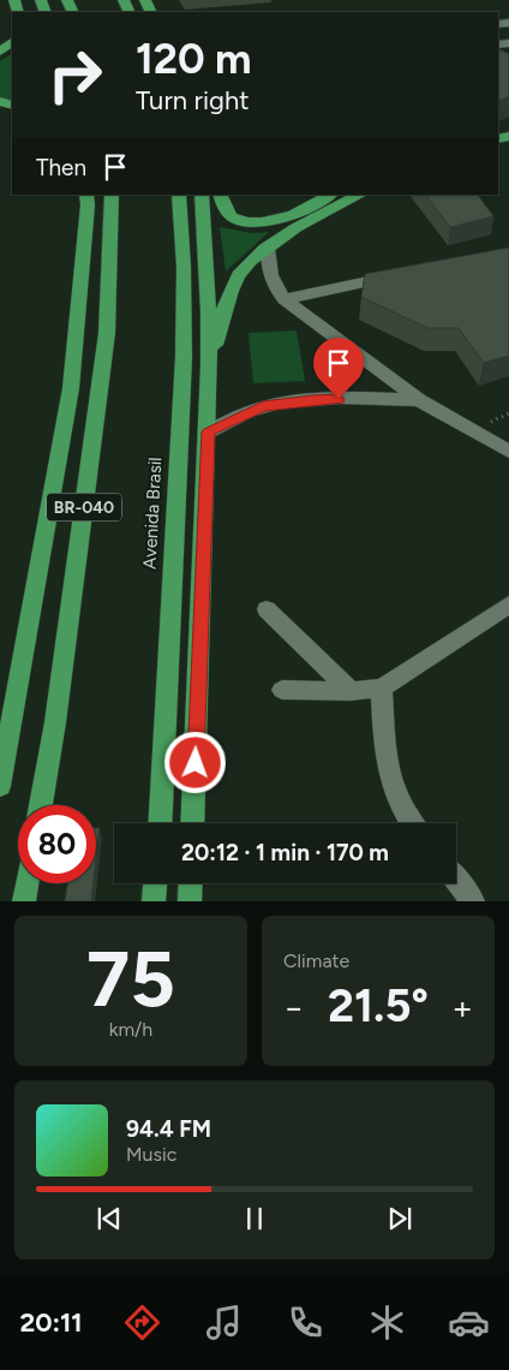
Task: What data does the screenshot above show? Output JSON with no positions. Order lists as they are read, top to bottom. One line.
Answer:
{"streets":{"highway":["BR-040","Avenida Brasil"]},"page":{"turn":["120 m","Turn right"],"then":"Then","limit":"80","trip":"20:12 · 1 min · 170 m","tile":[["75","km/h"],"Climate"],"heat":["−","21.5°","+"],"song":["94.4 FM","Music"],"tabs":"20:11"}}
